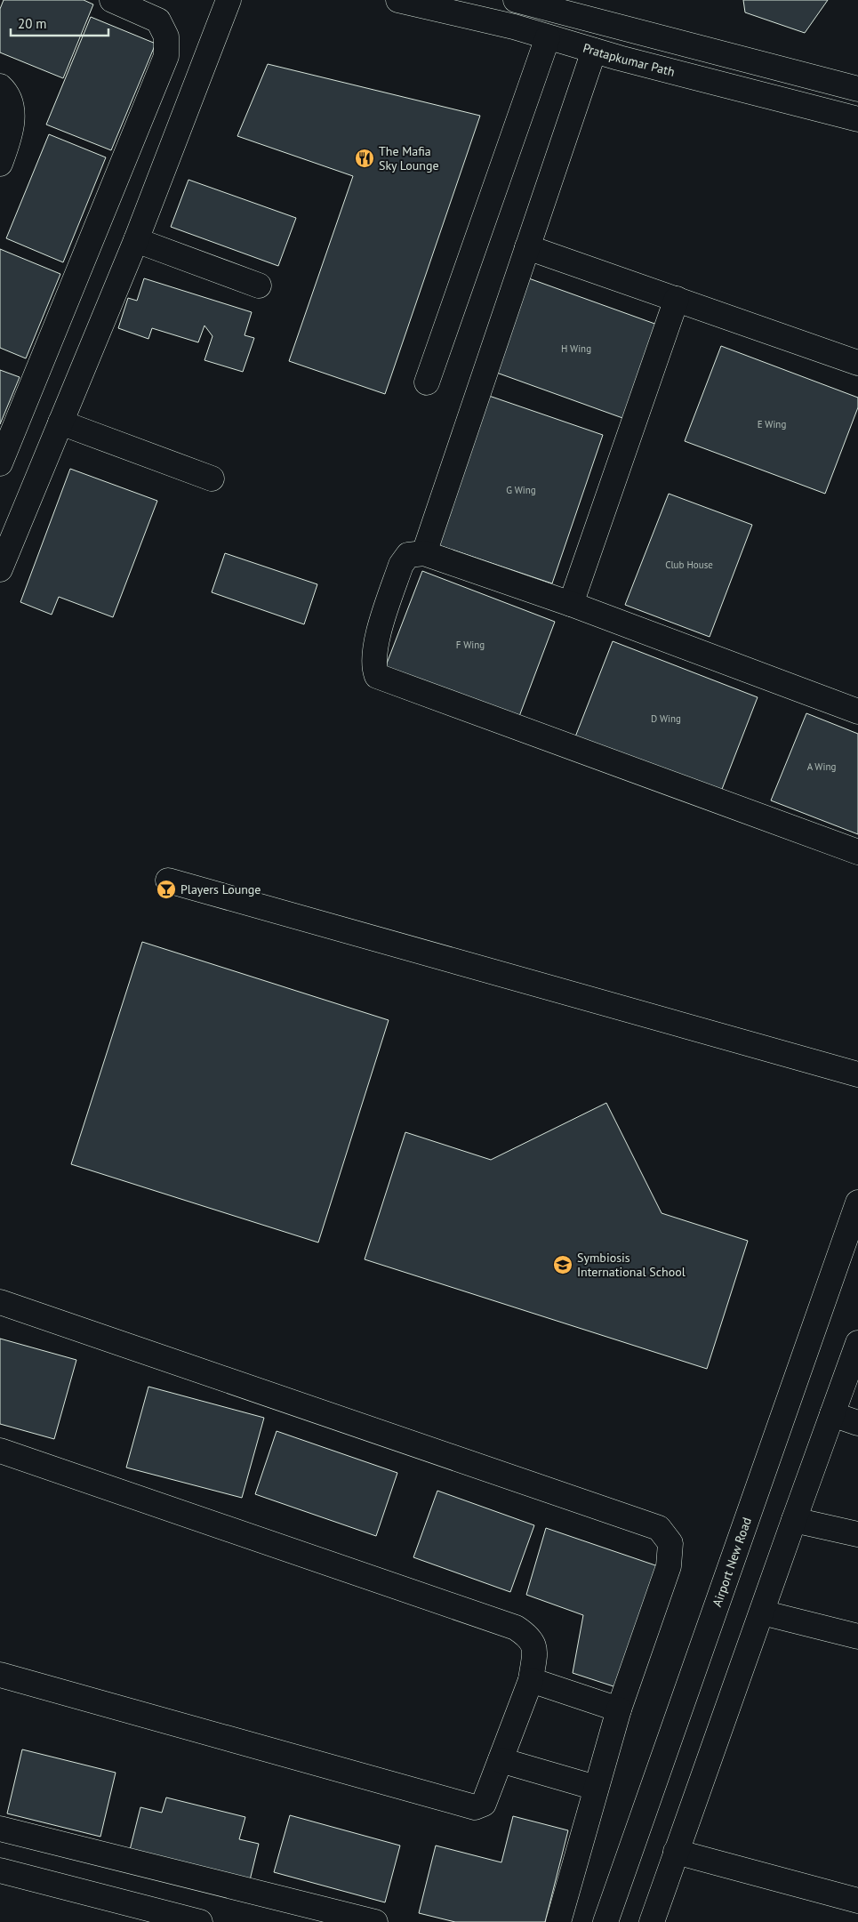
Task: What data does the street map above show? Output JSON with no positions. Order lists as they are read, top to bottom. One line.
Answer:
{"streets":{"street":["Pratapkumar Path","Airport New Road"]},"places":{"restaurant":["The Mafia Sky Lounge"],"bar":["Players Lounge"],"school or university":["Symbiosis International School"]},"house_numbers":["H Wing","E Wing","G Wing","Club House","F Wing","D Wing","A Wing"],"scale_bar":"20 m"}
